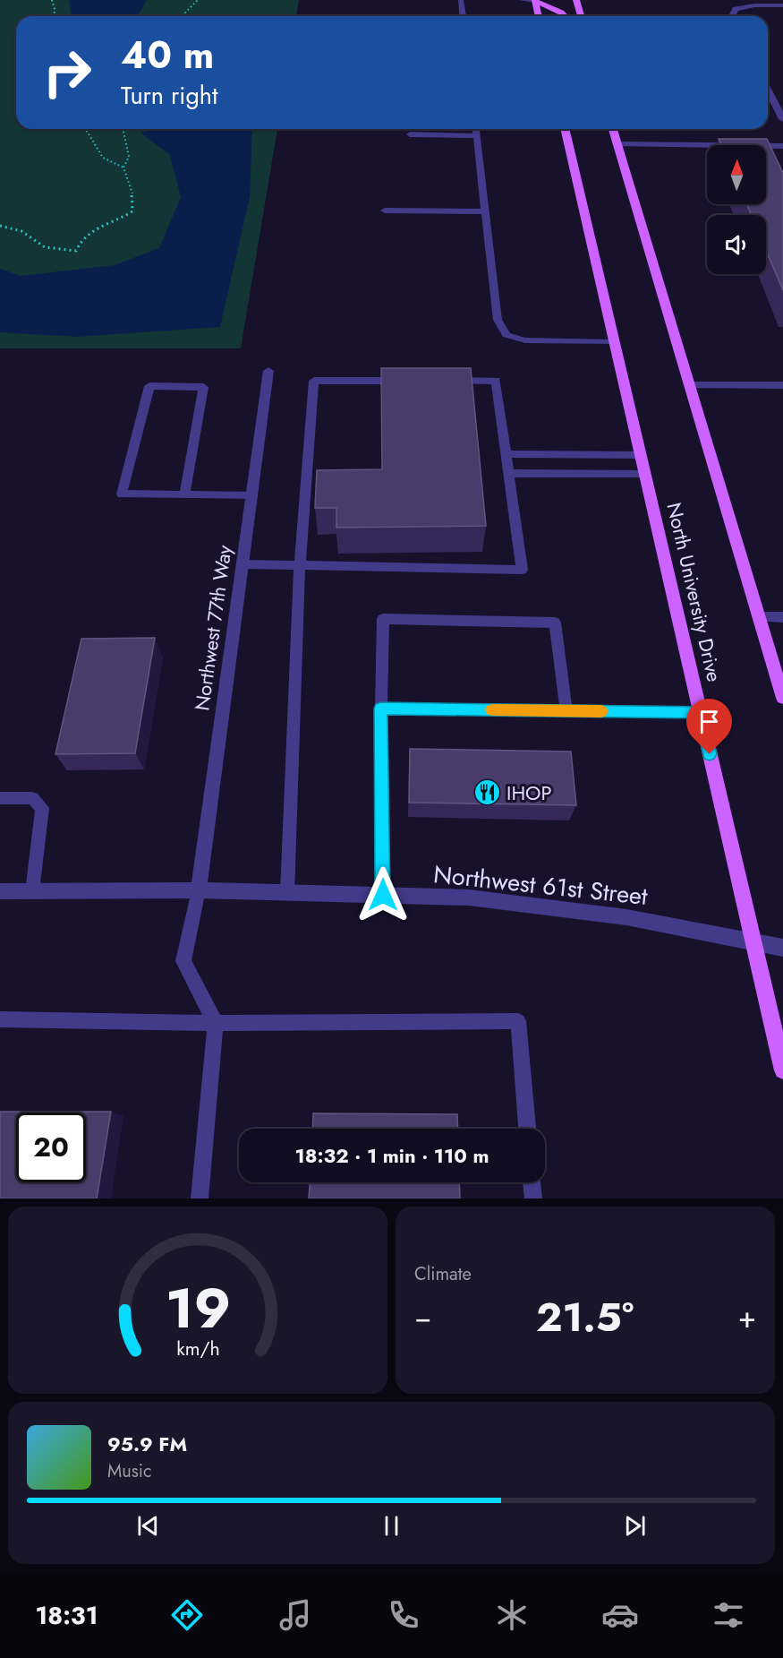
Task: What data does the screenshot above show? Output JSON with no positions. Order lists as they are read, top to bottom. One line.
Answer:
{"streets":{"main road":["North University Drive"],"street":["Northwest 77th Way","Northwest 61st Street"]},"crossings":[["North University Drive","Northwest 61st Street"],["Northwest 77th Way","Northwest 61st Street"]],"places":{"restaurant":["IHOP"]},"north":"top","page":{"turn":["40 m","Turn right"],"limit":"20","trip":"18:32 · 1 min · 110 m","tile":"Climate","heat":["−","21.5°","+"],"song":["95.9 FM","Music"],"tabs":"18:31","gauge":["19","km/h"]}}
